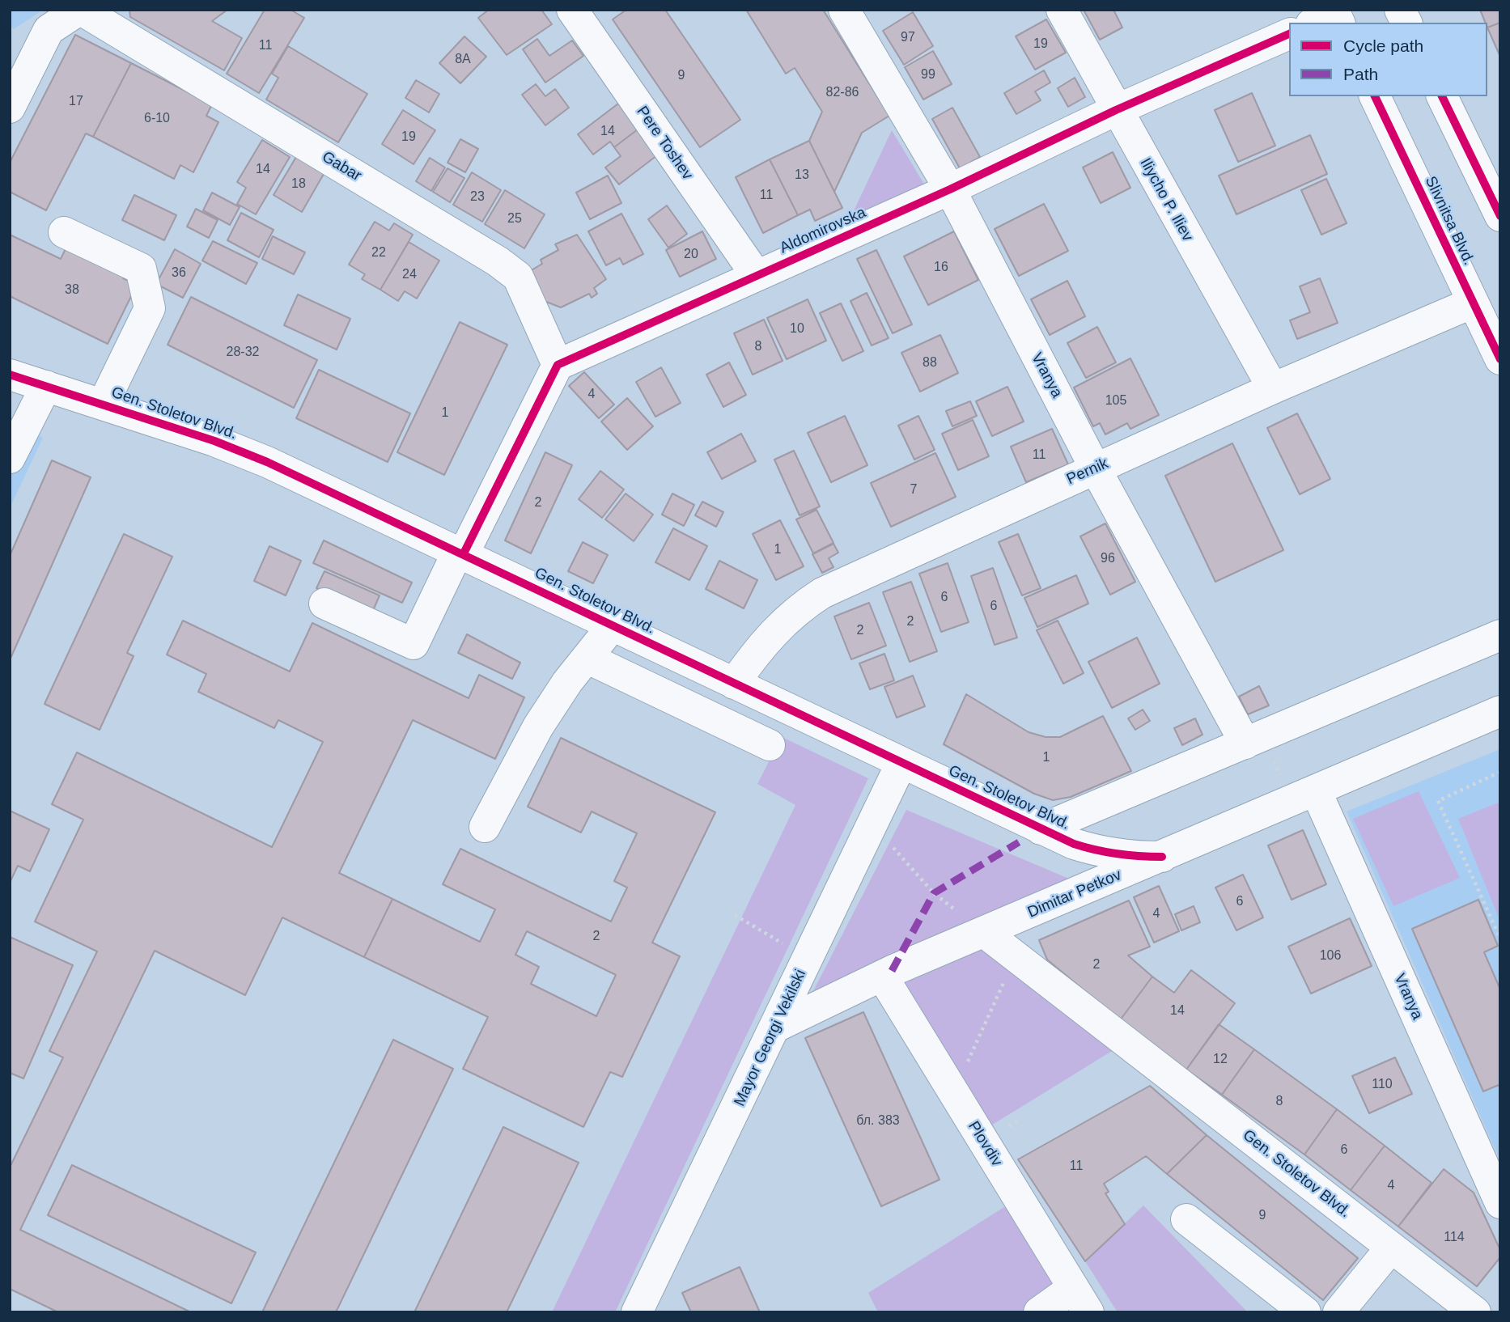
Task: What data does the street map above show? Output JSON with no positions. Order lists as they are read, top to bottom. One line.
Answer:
{"streets":{"street":["Pere Toshev","Gabar","Iliycho P. Iliev","Slivnitsa Blvd.","Aldomirovska","Vranya","Gen. Stoletov Blvd.","Pernik","Dimitar Petkov","Mayor Georgi Vekilski","Plovdiv"]},"crossings":[["Pere Toshev","Aldomirovska"],["Gabar","Aldomirovska"],["Iliycho P. Iliev","Aldomirovska"],["Iliycho P. Iliev","Pernik"],["Slivnitsa Blvd.","Pernik"],["Aldomirovska","Vranya"],["Vranya","Pernik"],["Vranya","Dimitar Petkov"],["Gen. Stoletov Blvd.","Pernik"],["Gen. Stoletov Blvd.","Dimitar Petkov"],["Gen. Stoletov Blvd.","Mayor Georgi Vekilski"],["Dimitar Petkov","Mayor Georgi Vekilski"],["Dimitar Petkov","Plovdiv"]],"house_numbers":["97","19","11","8А","99","9","82-86","17","6-10","14","19","14","13","18","11","23","25","22","20","16","36","24","38","10","8","28-32","88","4","105","1","11","7","2","1","96","6","6","2","2","1","6","4","2","106","2","14","12","110","8","бл. 383","6","11","4","9","114"],"legend":["Cycle path","Path"]}
